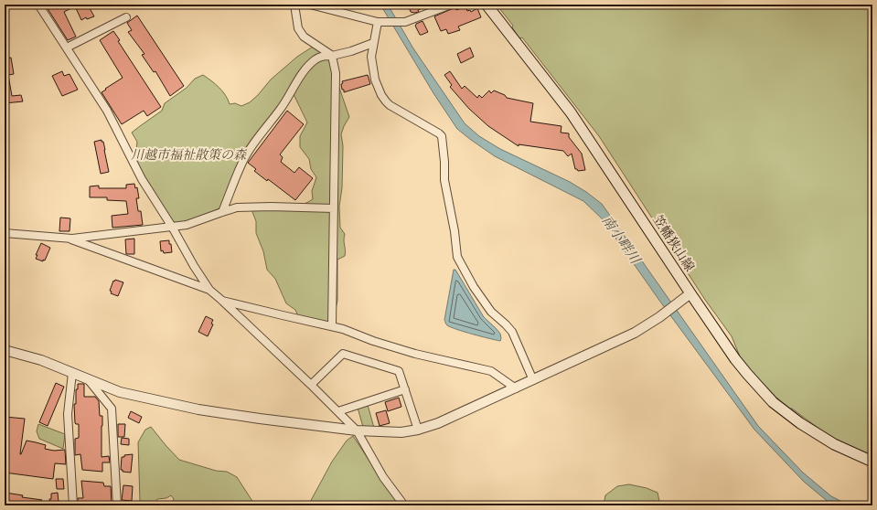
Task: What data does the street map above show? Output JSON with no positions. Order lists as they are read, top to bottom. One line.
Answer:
{"streets":{"main road":["笠幡狭山線"]},"water":["南小畔川"],"parks":["川越市福祉散策の森"]}
